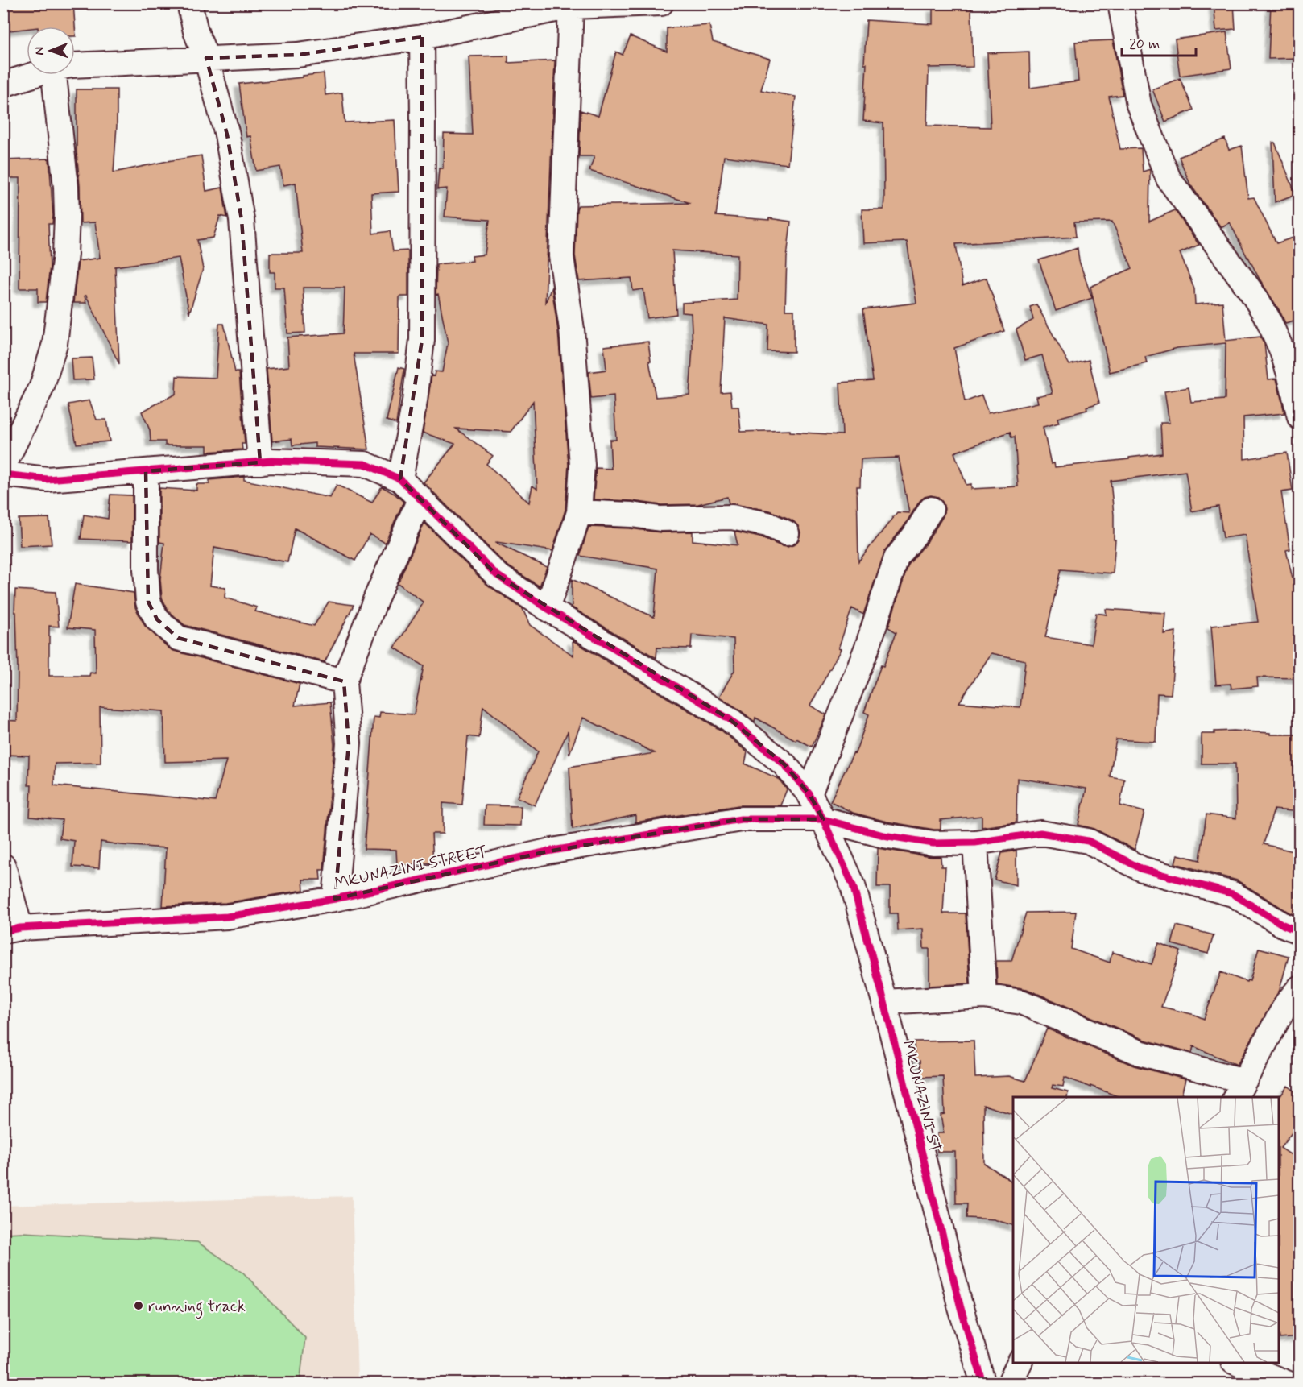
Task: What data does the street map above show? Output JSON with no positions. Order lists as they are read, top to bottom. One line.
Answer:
{"streets":{"street":["MKUNAZINI STREET","MKUNAZINI ST"]},"crossings":[["MKUNAZINI STREET","MKUNAZINI ST"]],"places":["running track"],"scale_bar":"20 m","north":"left"}
